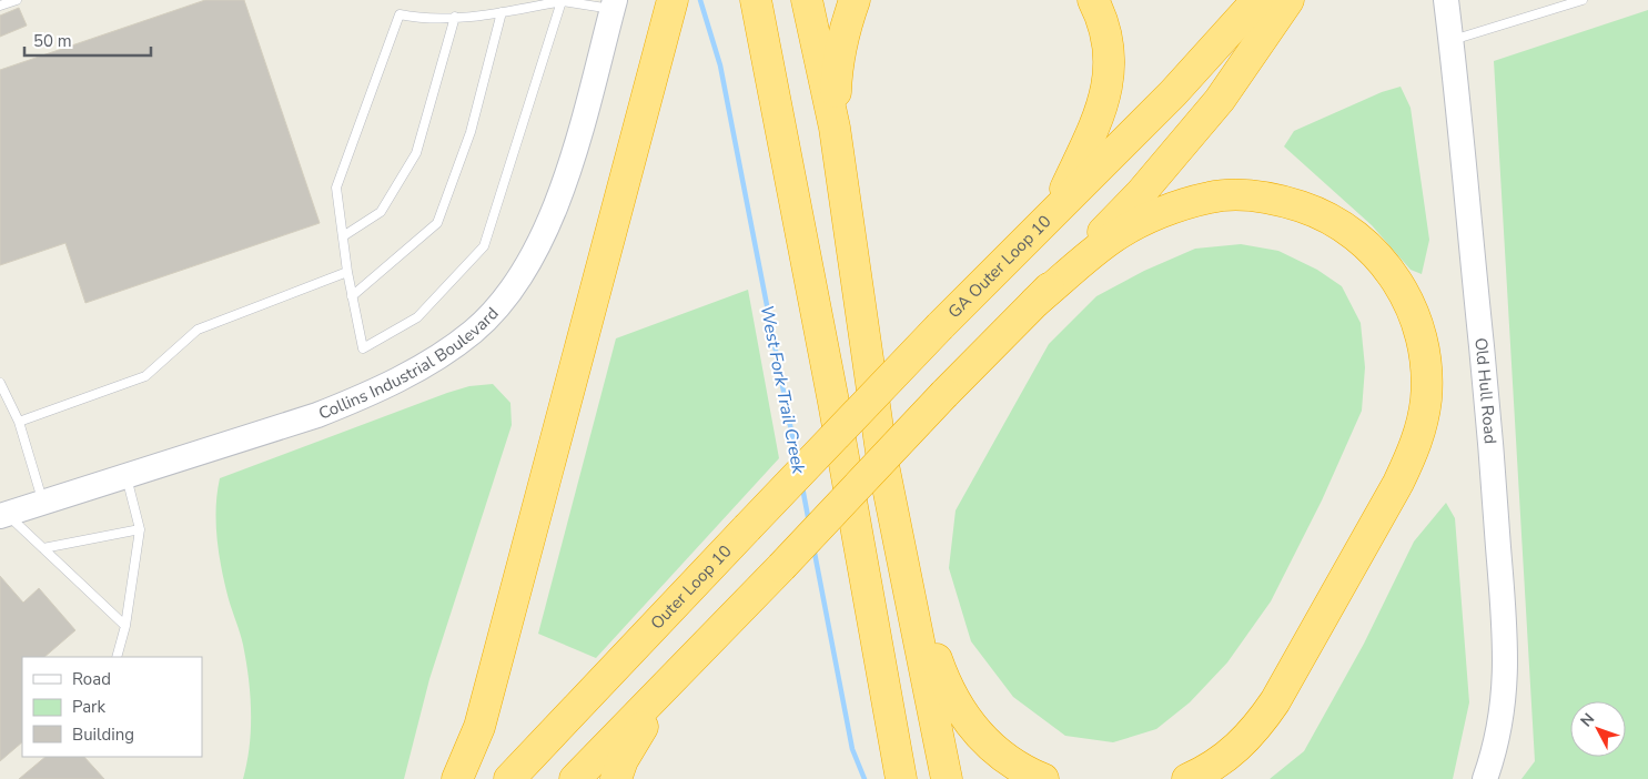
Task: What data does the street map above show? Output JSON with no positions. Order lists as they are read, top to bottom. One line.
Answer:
{"streets":{"highway":["GA Outer Loop 10","Outer Loop 10"],"street":["Collins Industrial Boulevard","Old Hull Road"]},"crossings":[["GA Outer Loop 10","Outer Loop 10"]],"water":["West Fork Trail Creek"],"legend":["Road","Park","Building"],"scale_bar":"50 m","north":"top left"}
